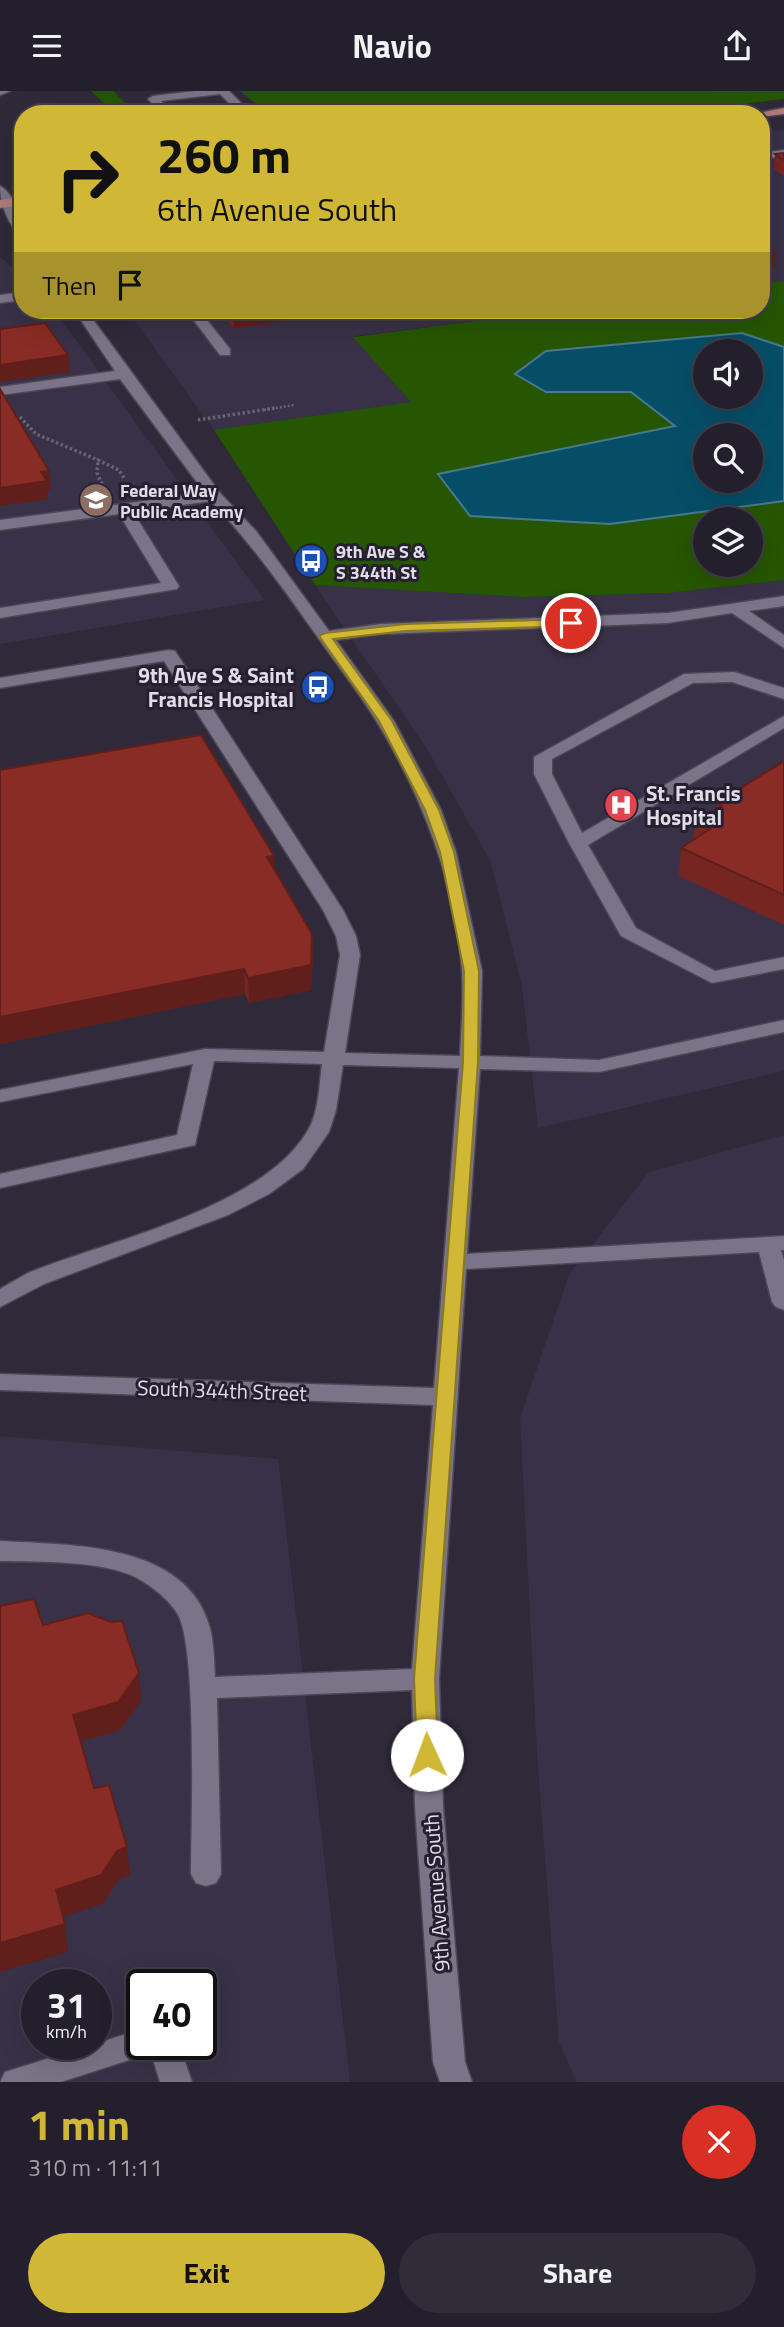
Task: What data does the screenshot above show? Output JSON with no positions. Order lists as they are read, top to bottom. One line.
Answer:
{"streets":{"street":["South 344th Street","9th Avenue South"]},"crossings":[["South 344th Street","9th Avenue South"]],"places":{"school or university":["Federal Way Public Academy"],"bus stop":["9th Ave S & S 344th St","9th Ave S & Saint Francis Hospital"],"hospital":["St. Francis Hospital"]},"page":{"header":"Navio","turn":["260 m","6th Avenue South"],"then":"Then","speed":"31 km/h","limit":"40","heading":["1 min","310 m · 11:11"],"buttons":["Exit","Share"]}}
